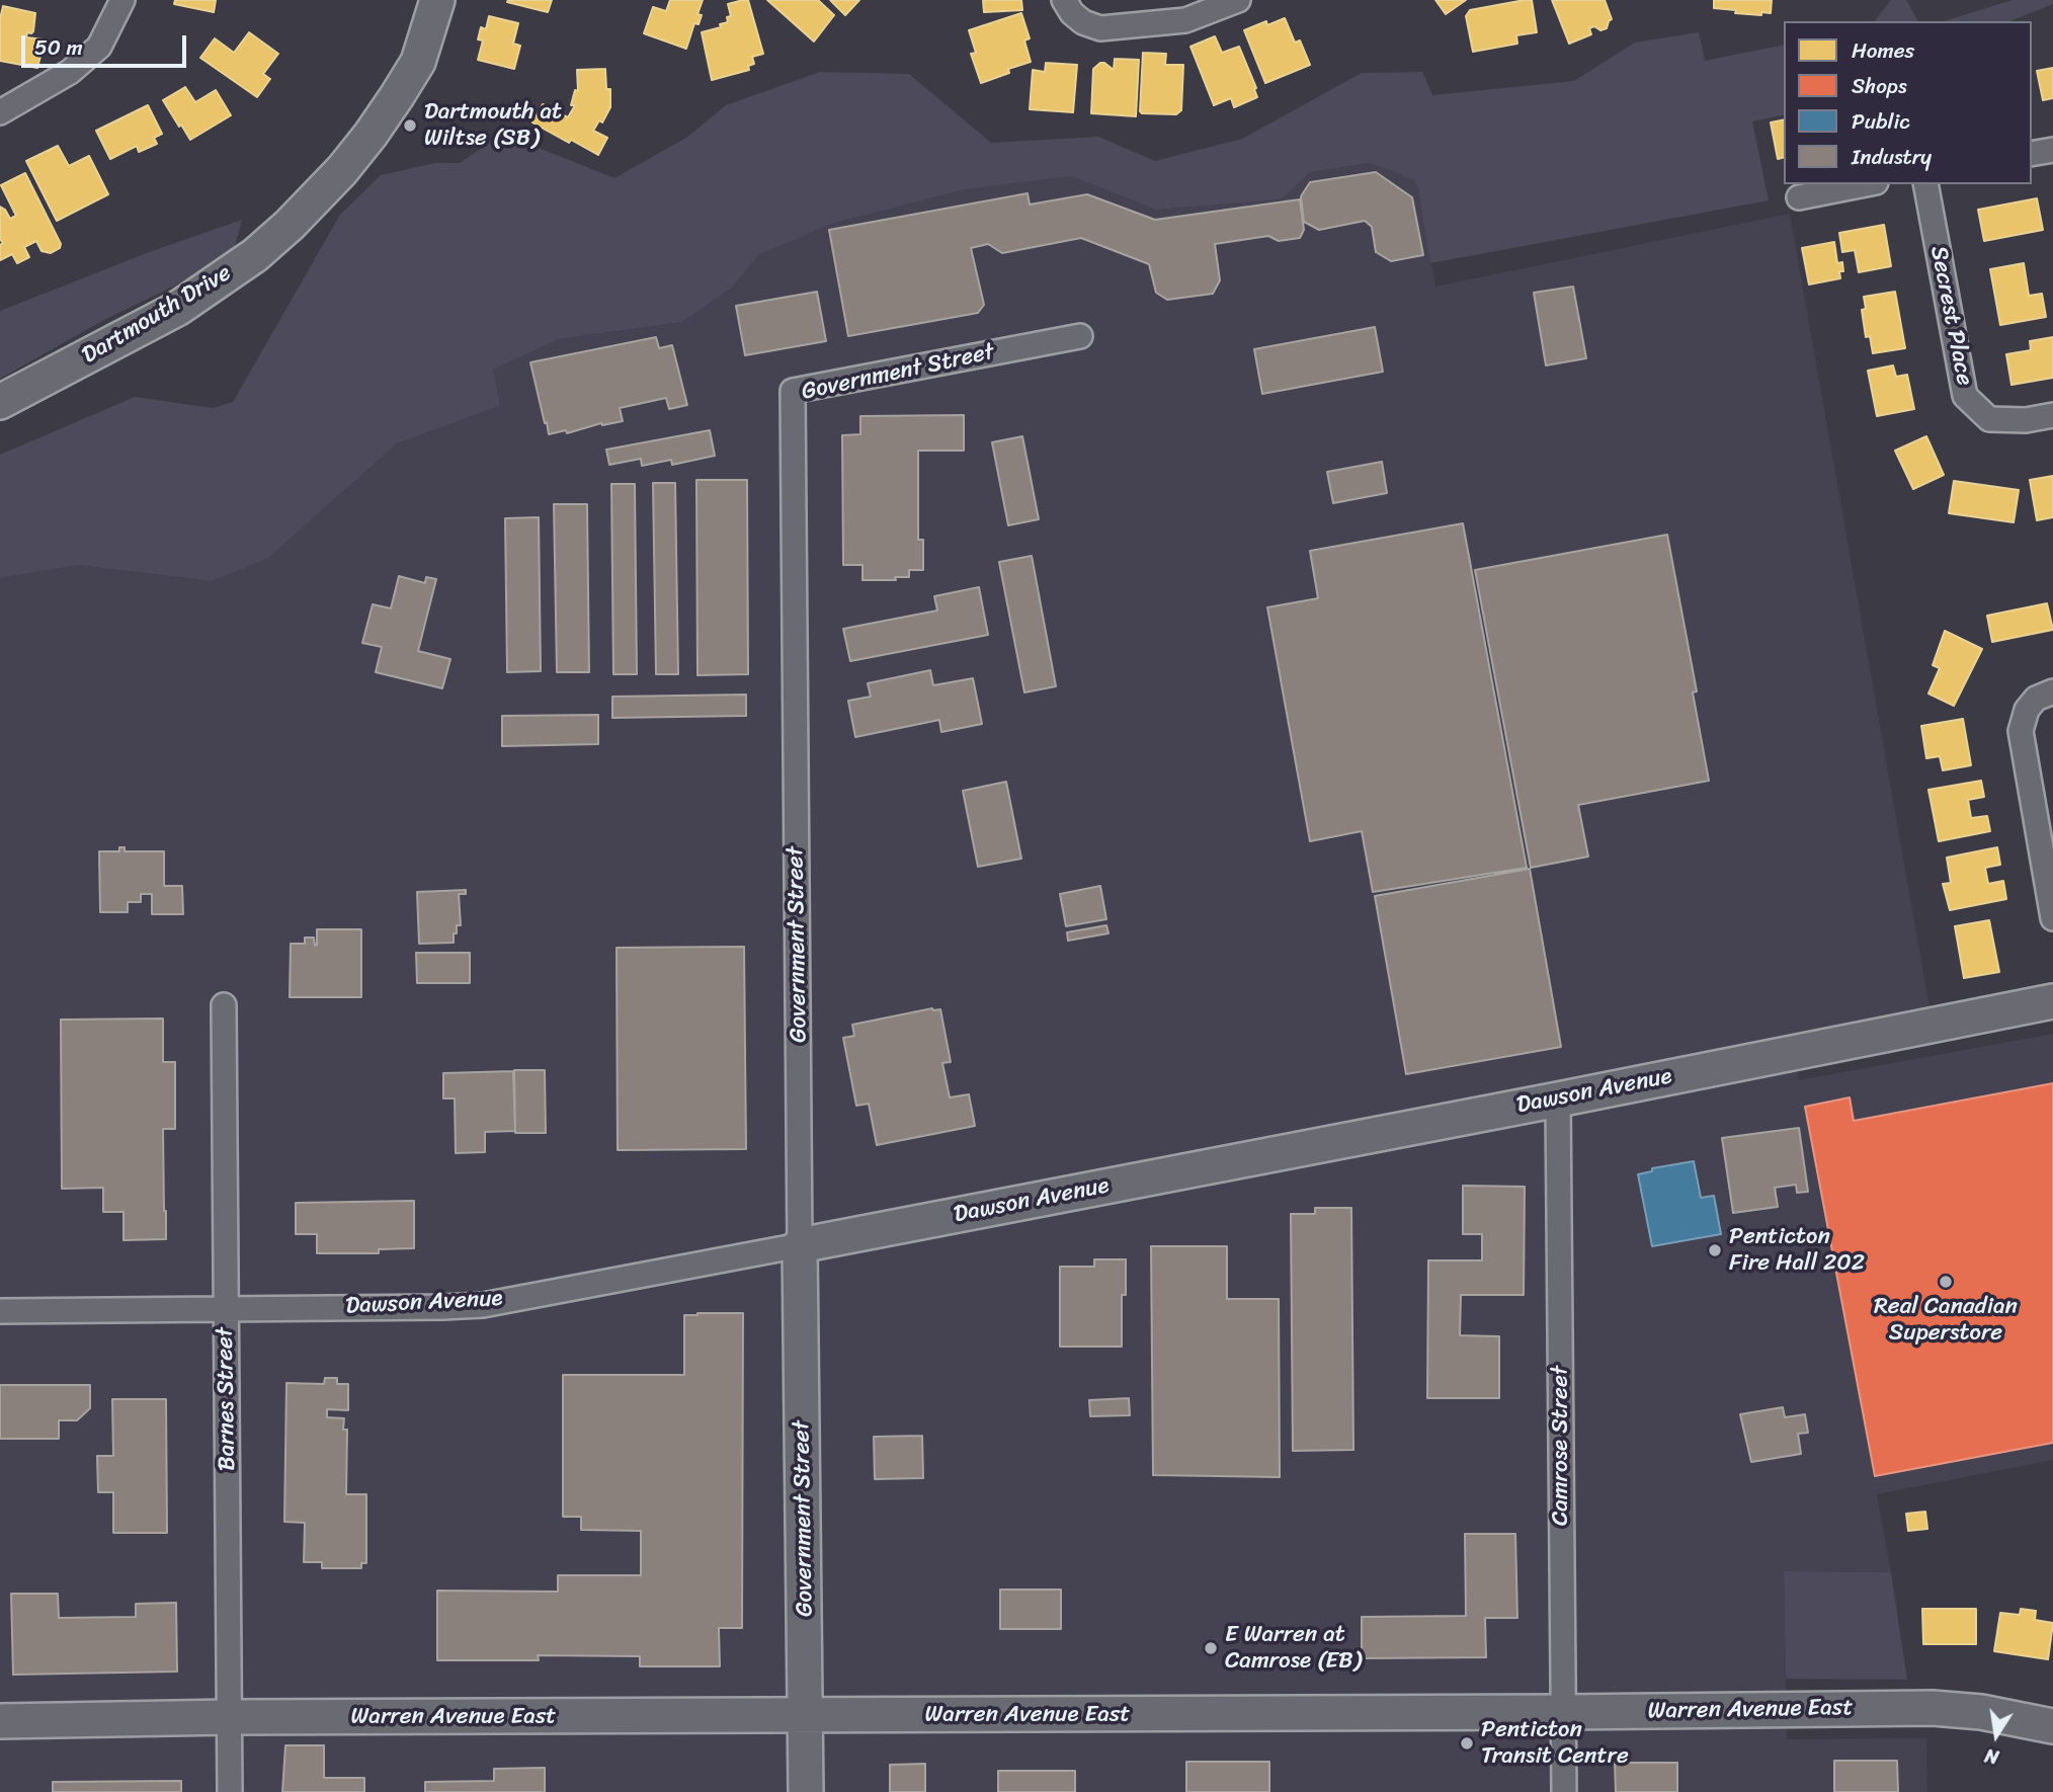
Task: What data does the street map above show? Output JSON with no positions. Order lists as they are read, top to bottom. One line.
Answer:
{"streets":{"street":["Dartmouth Drive","Secrest Place","Government Street","Dawson Avenue","Barnes Street","Camrose Street","Warren Avenue East"]},"crossings":[["Government Street","Dawson Avenue"],["Government Street","Warren Avenue East"],["Dawson Avenue","Barnes Street"],["Dawson Avenue","Camrose Street"],["Barnes Street","Warren Avenue East"],["Camrose Street","Warren Avenue East"]],"places":["Dartmouth at Wiltse (SB)","Penticton Fire Hall 202","Real Canadian Superstore","E Warren at Camrose (EB)","Penticton Transit Centre"],"legend":["Homes","Shops","Public","Industry"],"scale_bar":"50 m","north":"bottom"}
